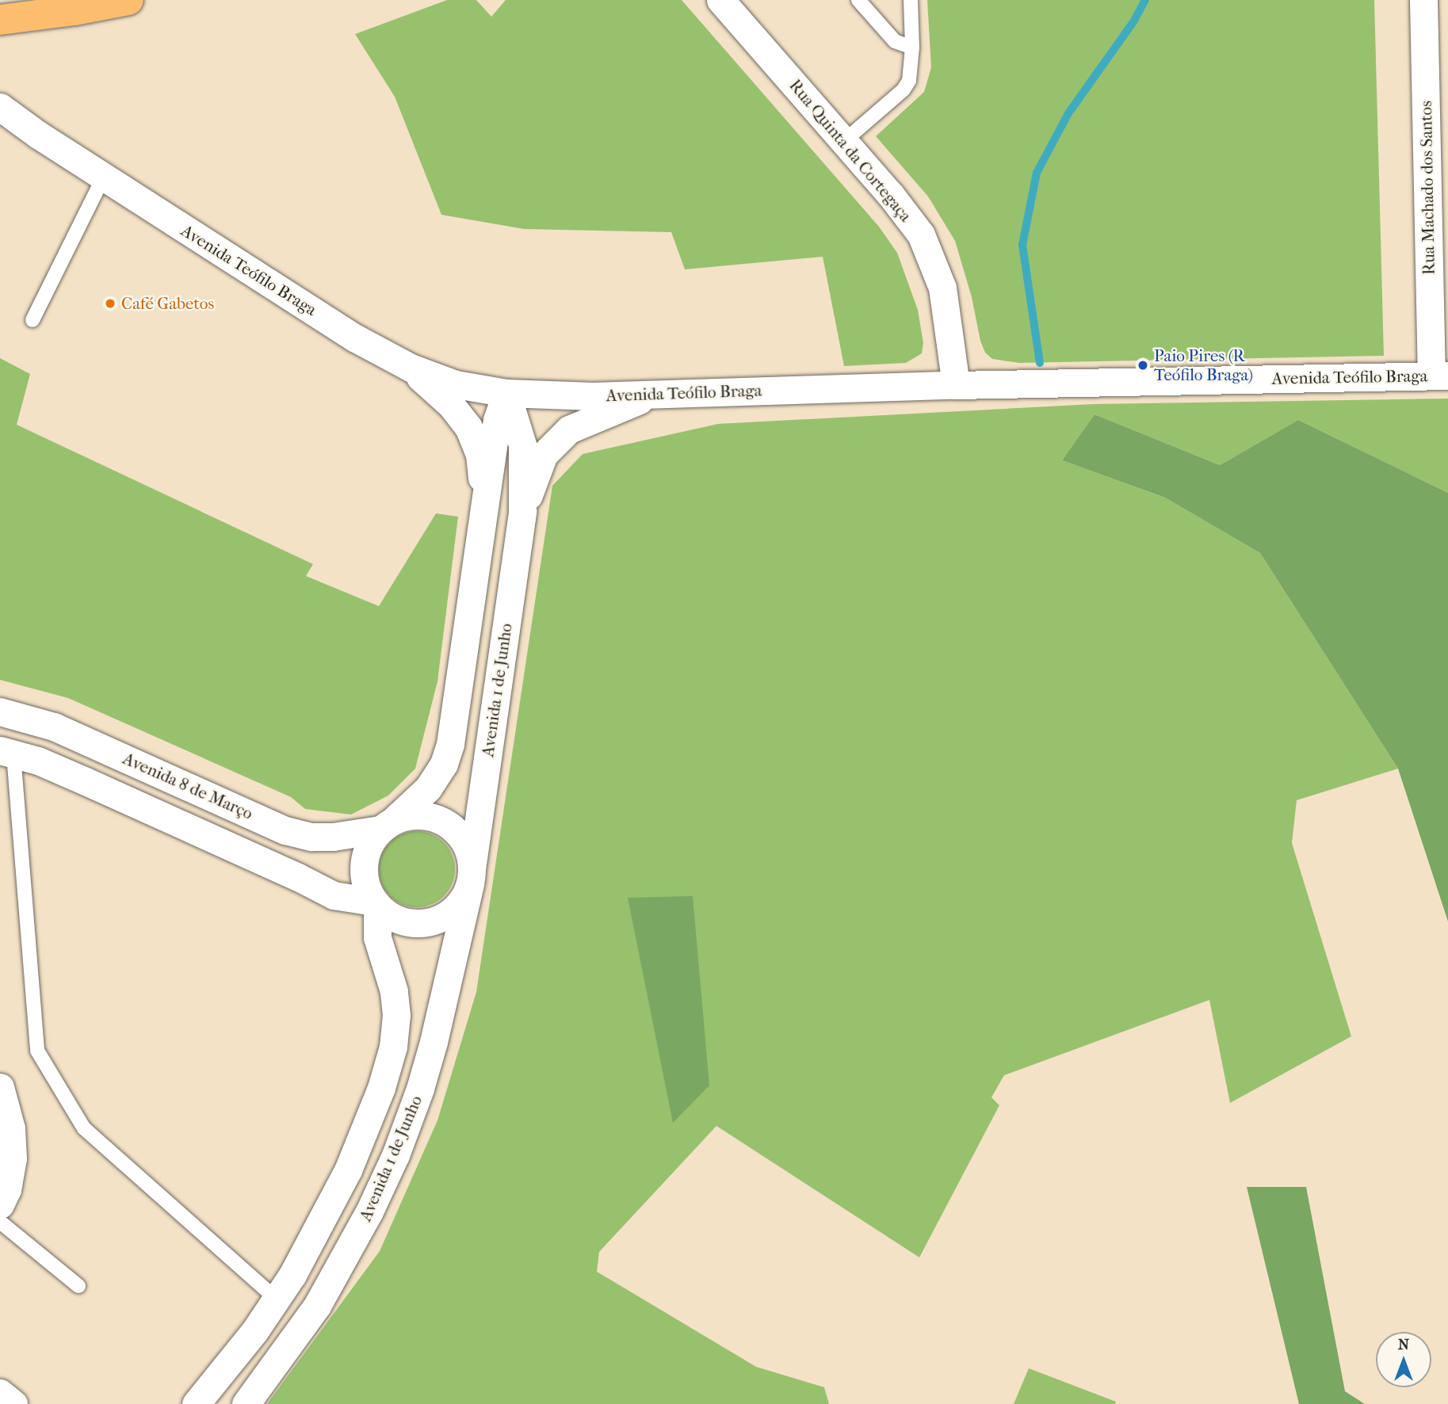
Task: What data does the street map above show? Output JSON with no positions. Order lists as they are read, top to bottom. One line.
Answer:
{"streets":{"street":["Rua Quinta da Cortegaça","Rua Machado dos Santos","Avenida Teófilo Braga","Avenida 1 de Junho","Avenida 8 de Março"]},"crossings":[["Rua Quinta da Cortegaça","Avenida Teófilo Braga"],["Rua Machado dos Santos","Avenida Teófilo Braga"],["Avenida Teófilo Braga","Avenida 1 de Junho"],["Avenida 1 de Junho","Avenida 8 de Março"]],"places":["Café Gabetos","Paio Pires (R Teófilo Braga)"],"north":"top"}
